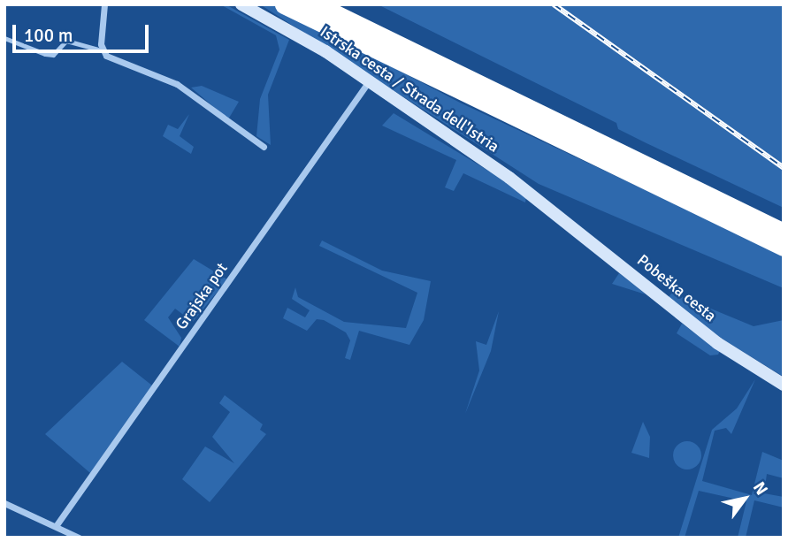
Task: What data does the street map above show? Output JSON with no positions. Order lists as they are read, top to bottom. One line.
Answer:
{"streets":{"street":["Istrska cesta / Strada dell'Istria","Pobeška cesta","Grajska pot"]},"crossings":[["Istrska cesta / Strada dell'Istria","Pobeška cesta"],["Istrska cesta / Strada dell'Istria","Grajska pot"]],"scale_bar":"100 m","north":"top right"}
